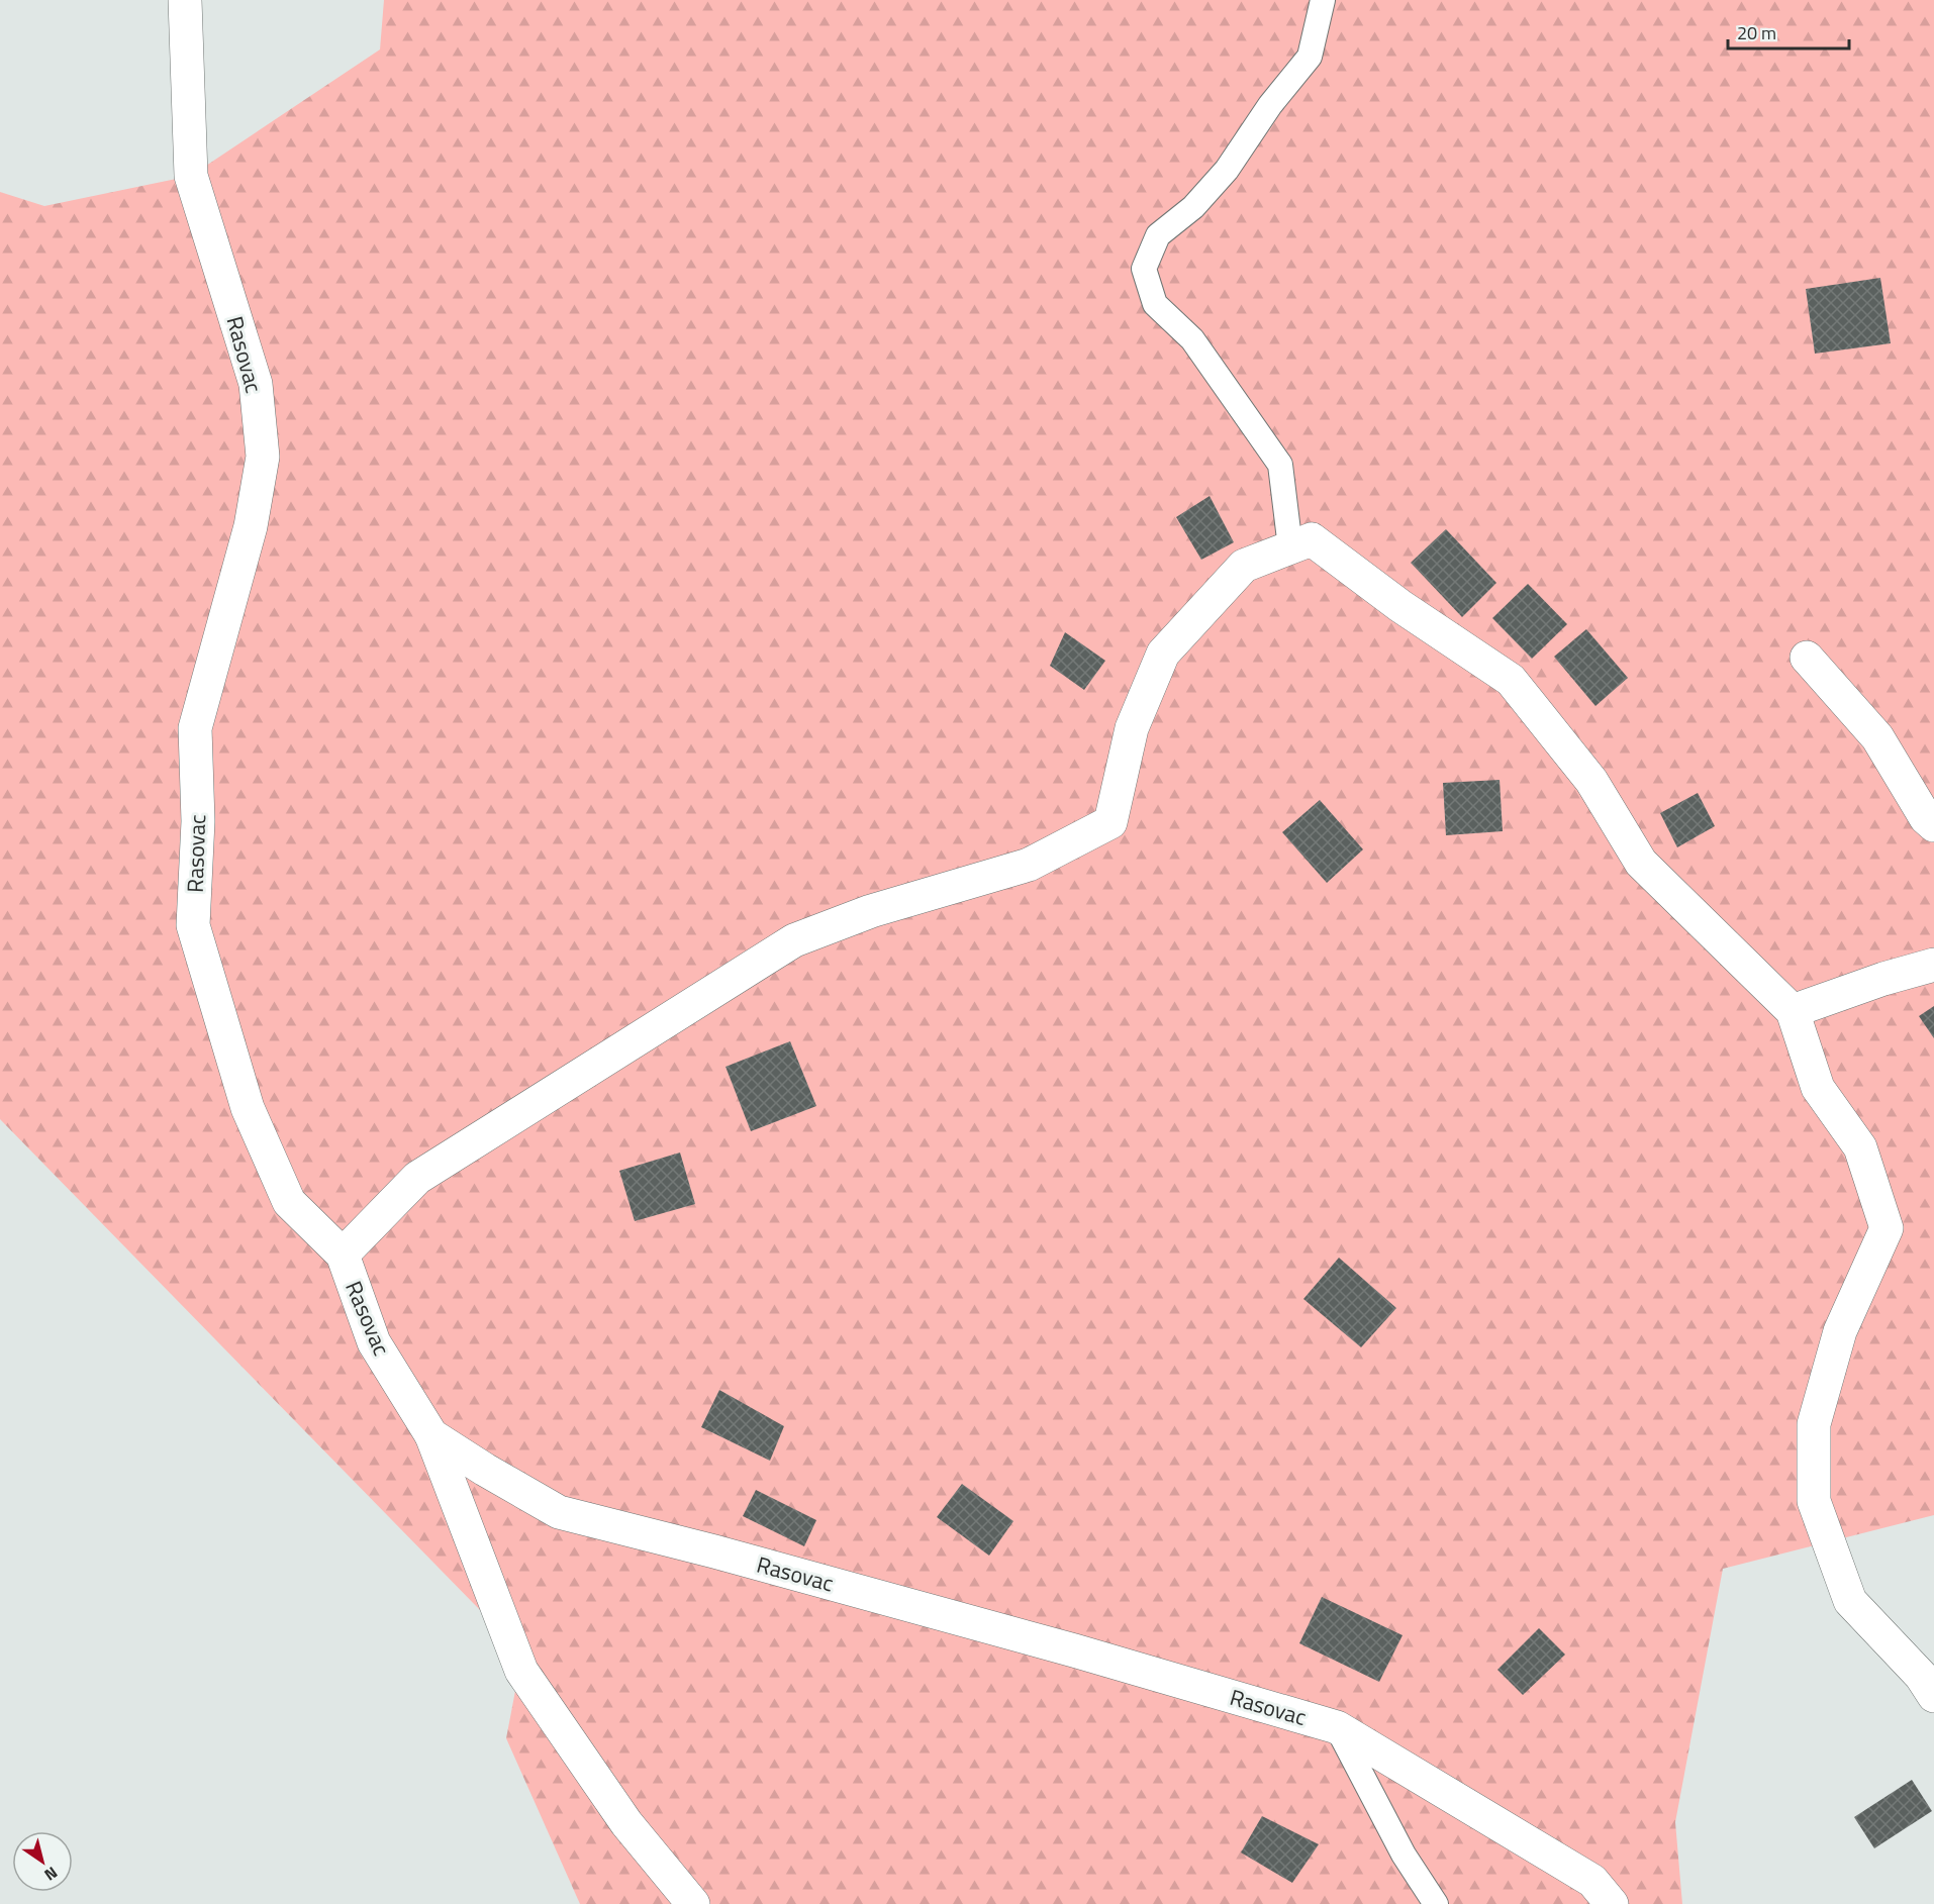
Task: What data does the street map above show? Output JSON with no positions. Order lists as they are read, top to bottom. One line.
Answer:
{"streets":{"street":["Rasovac"]},"scale_bar":"20 m","north":"bottom right"}
